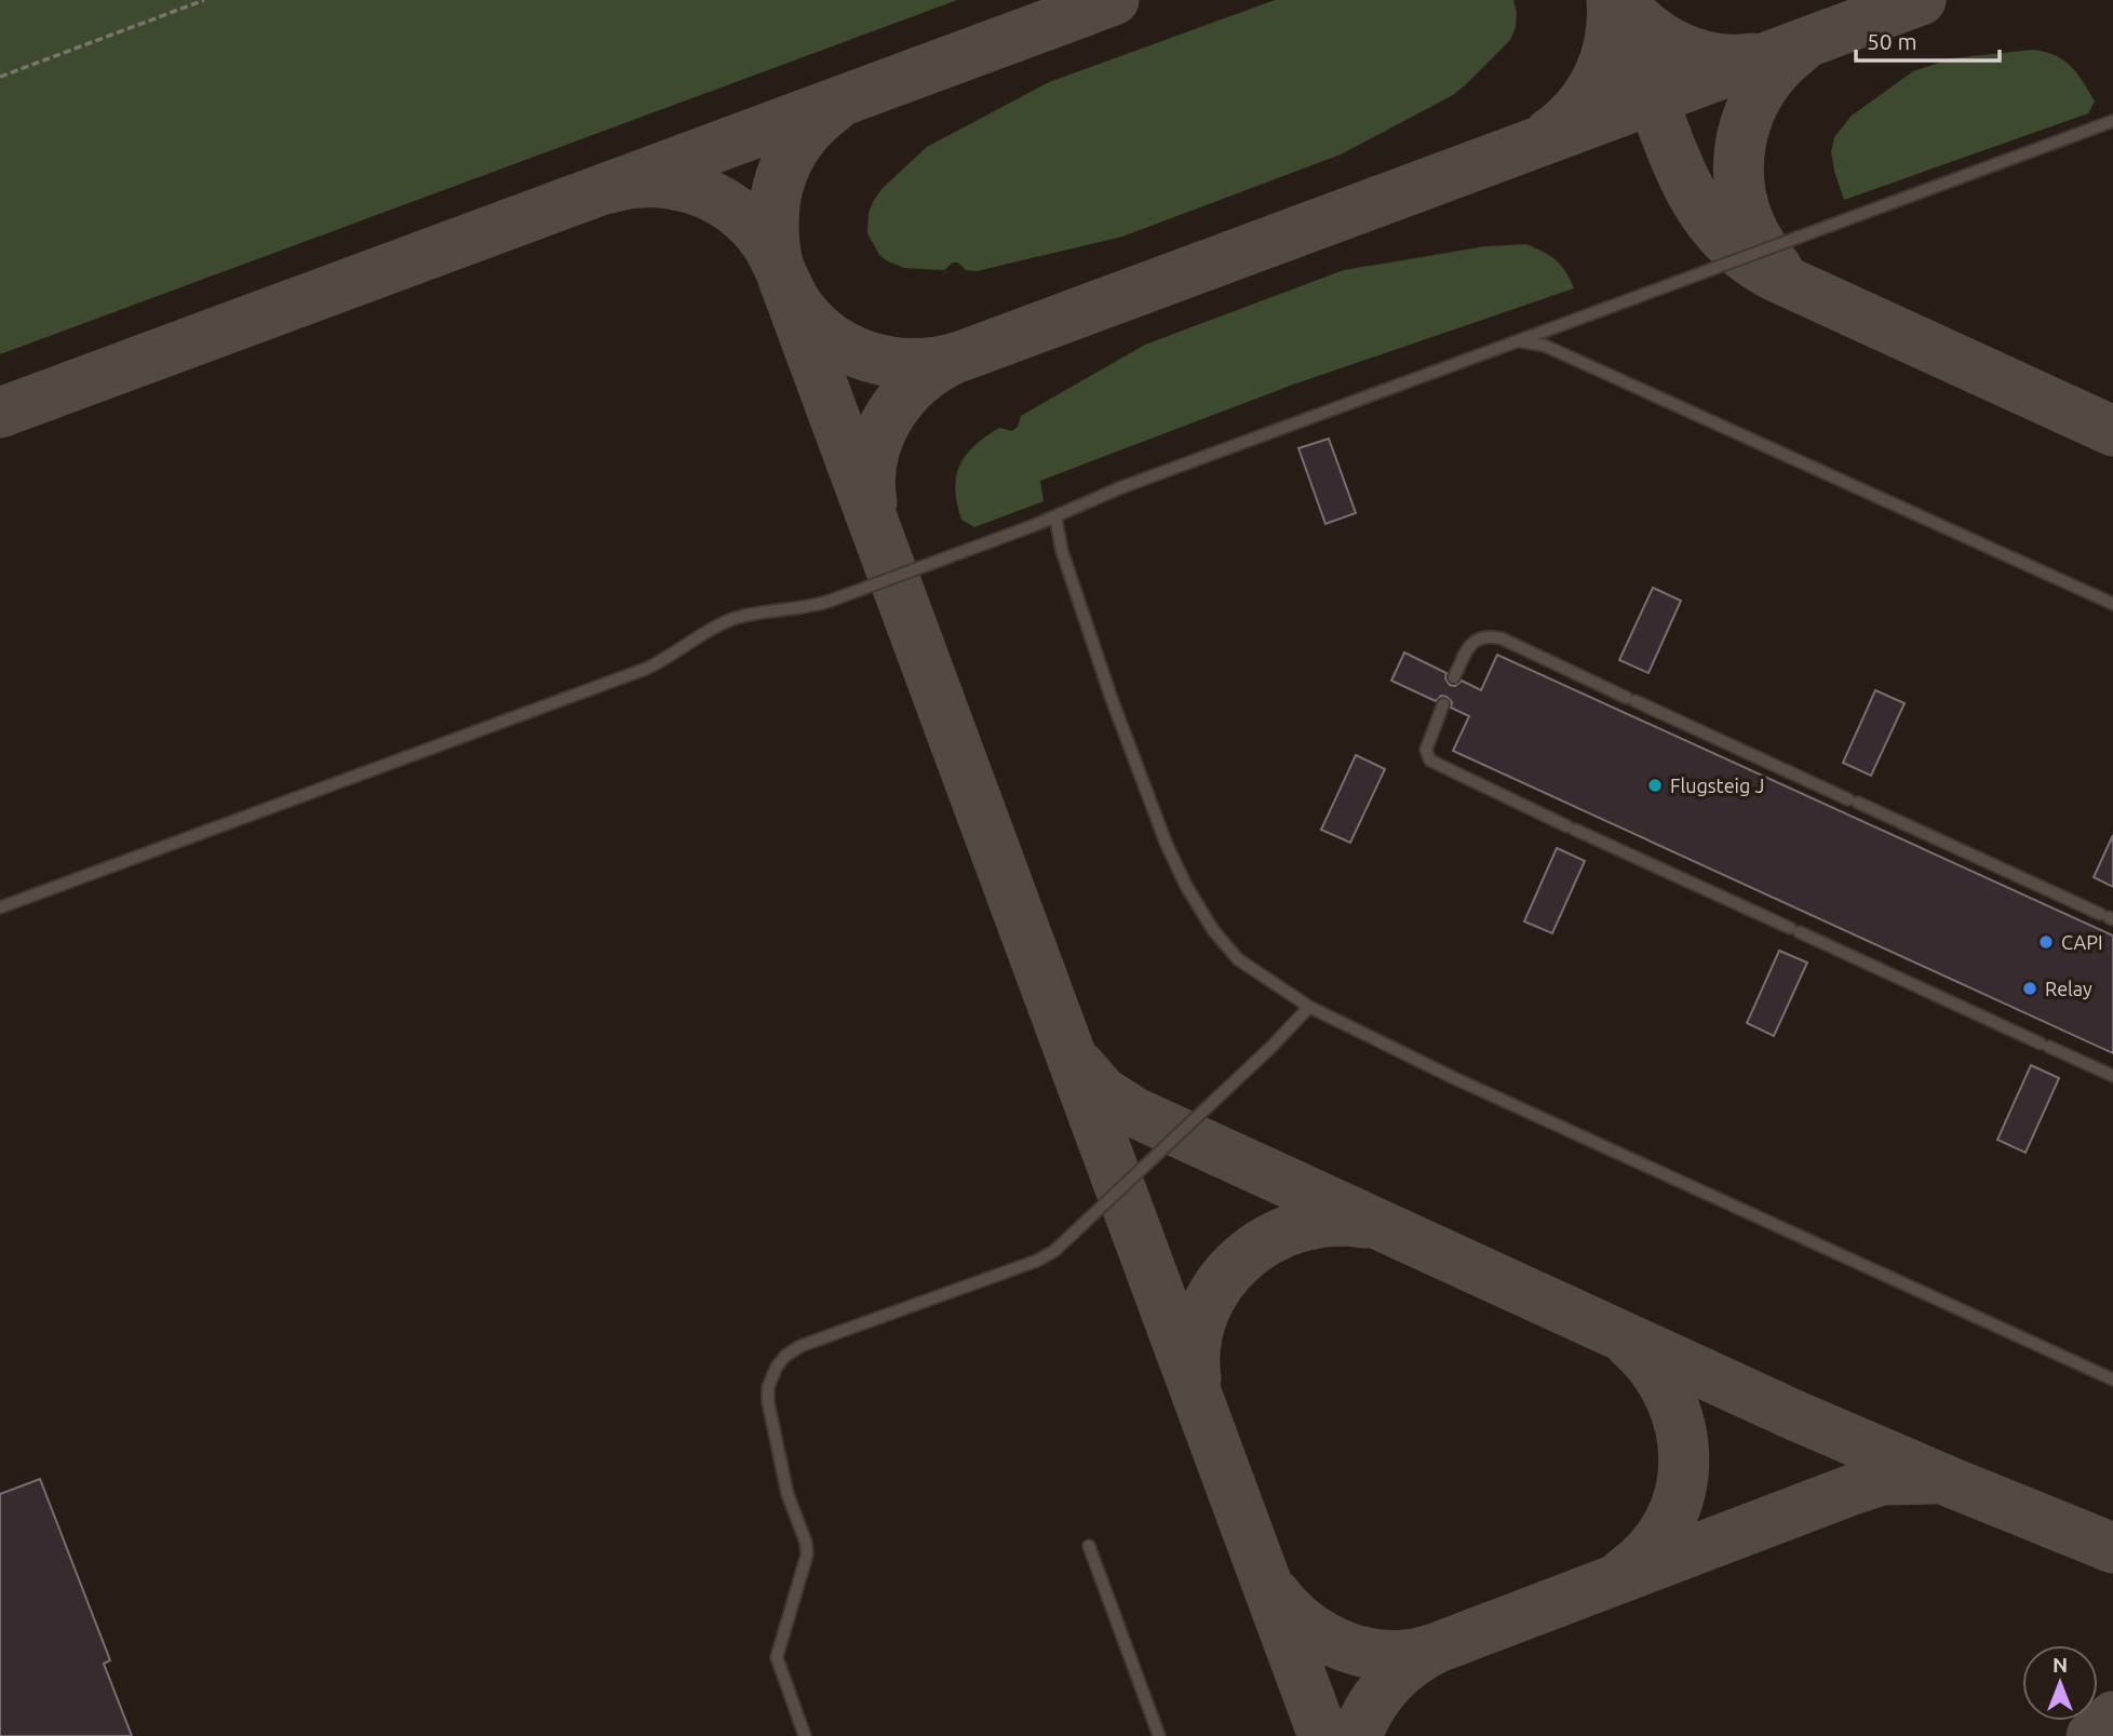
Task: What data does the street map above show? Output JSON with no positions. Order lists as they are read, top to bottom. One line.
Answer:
{"places":["Flugsteig J","CAPI","Relay"],"scale_bar":"50 m","north":"top"}
